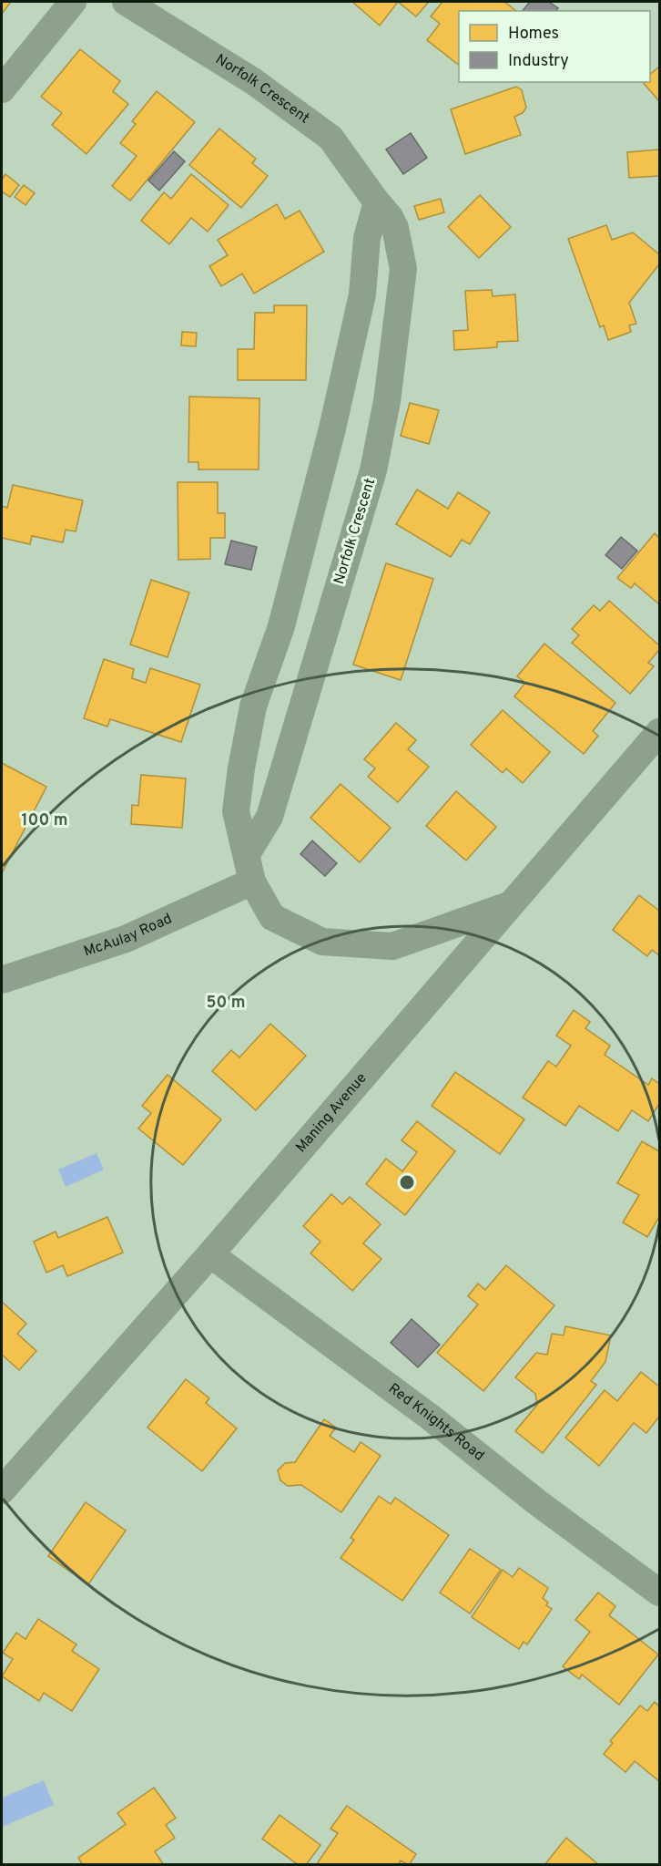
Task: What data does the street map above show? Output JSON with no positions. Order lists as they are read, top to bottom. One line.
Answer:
{"streets":{"street":["Norfolk Crescent","McAulay Road","Maning Avenue","Red Knights Road"]},"crossings":[["Maning Avenue","Red Knights Road"]],"legend":["Homes","Industry"],"rings":["100 m","50 m"]}
